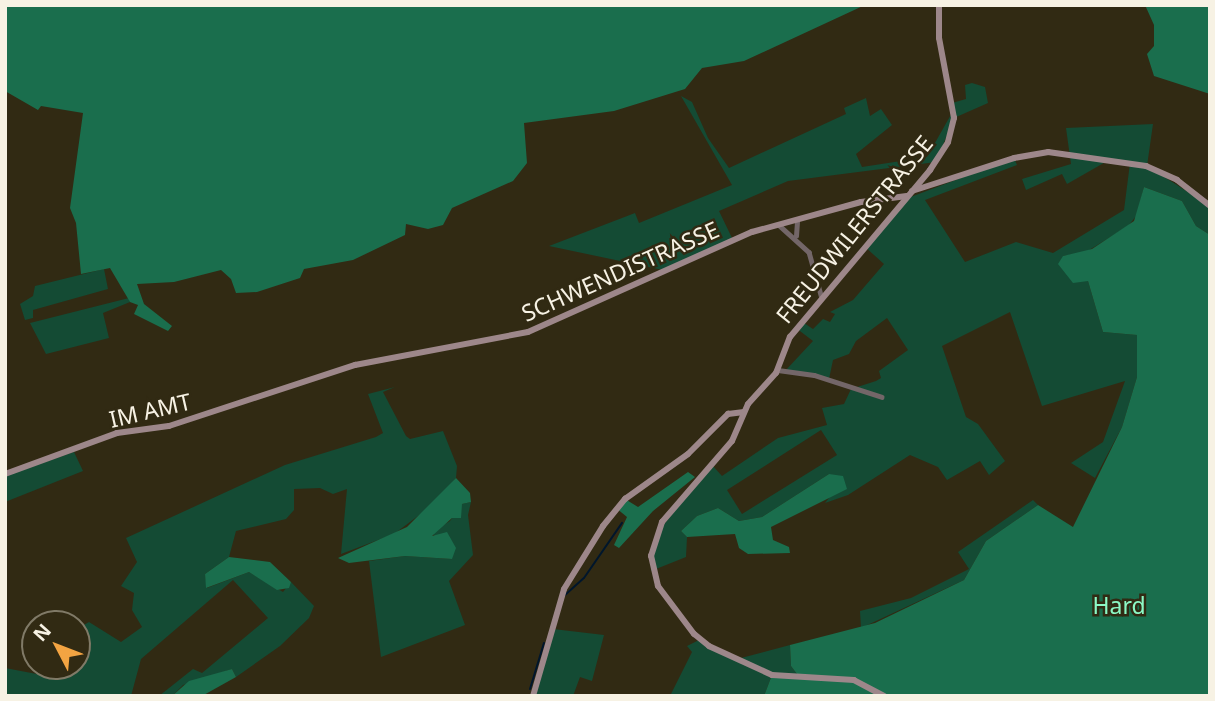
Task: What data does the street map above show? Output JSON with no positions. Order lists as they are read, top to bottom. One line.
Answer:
{"streets":{"street":["FREUDWILERSTRASSE","SCHWENDISTRASSE","IM AMT"]},"crossings":[["FREUDWILERSTRASSE","SCHWENDISTRASSE"],["SCHWENDISTRASSE","IM AMT"]],"parks":["Hard"],"north":"top left"}
